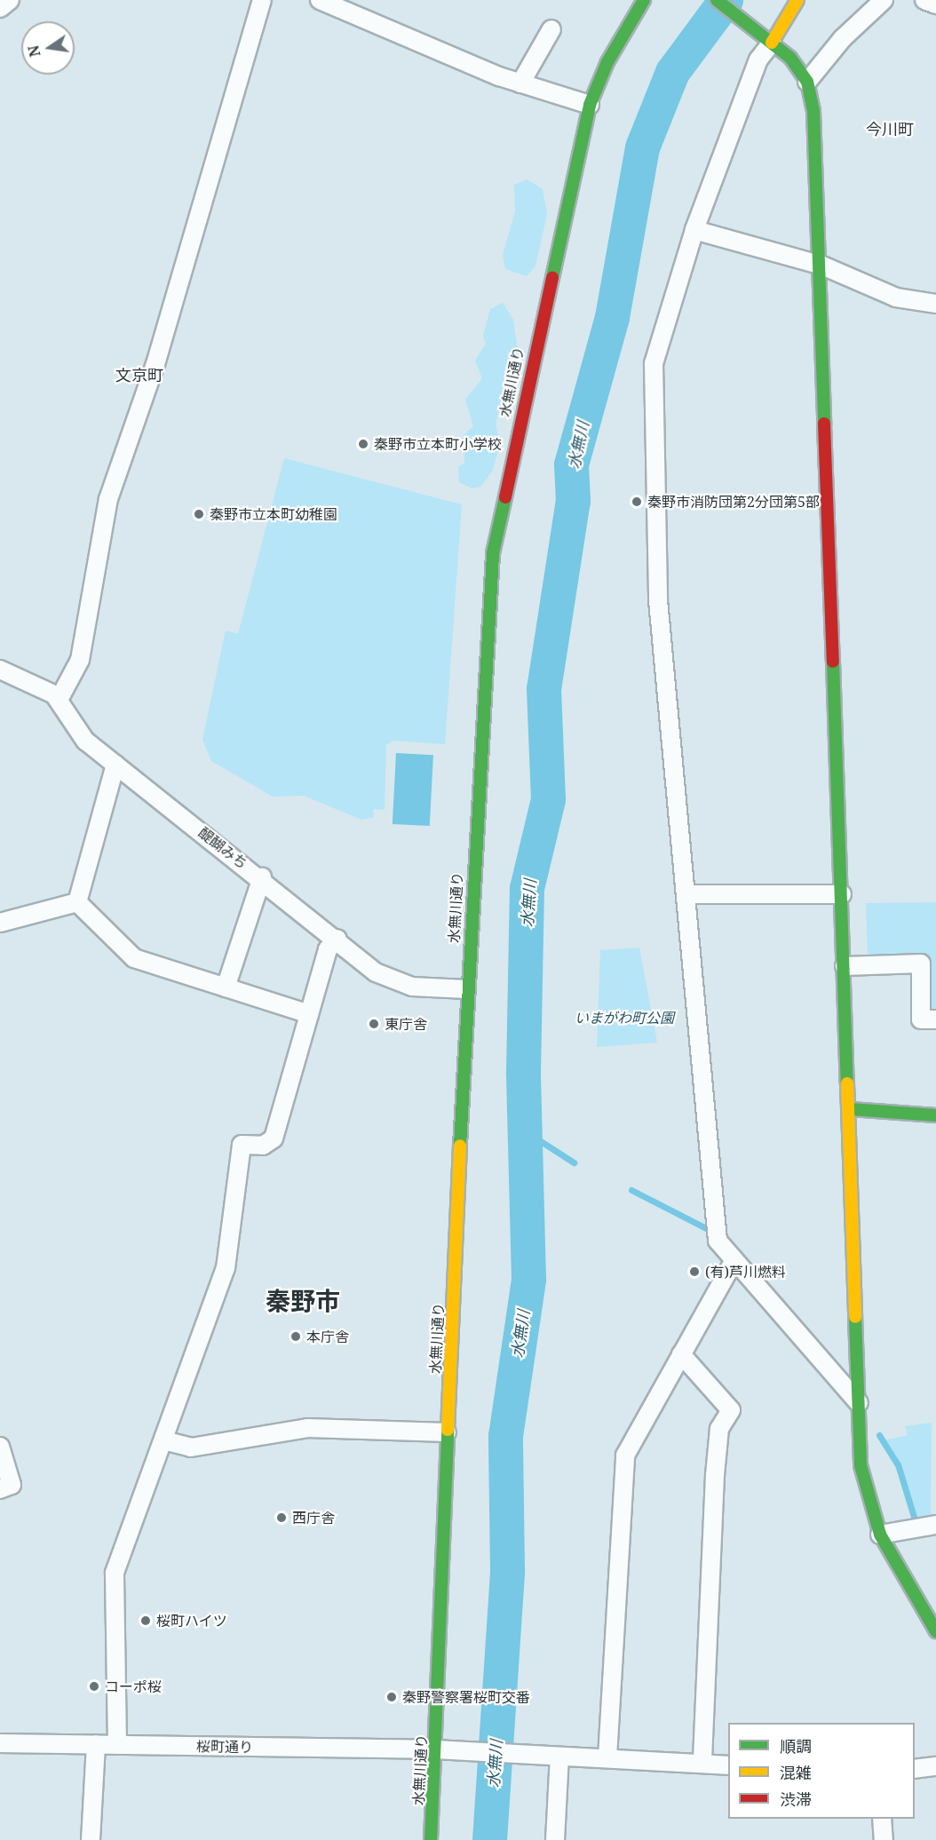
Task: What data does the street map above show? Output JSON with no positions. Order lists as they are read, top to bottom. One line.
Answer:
{"streets":{"street":["水無川通り","醍醐みち","桜町通り"]},"crossings":[["水無川通り","醍醐みち"],["水無川通り","桜町通り"]],"districts":["今川町","文京町","秦野市"],"water":["水無川"],"parks":["いまがわ町公園"],"places":["秦野市立本町小学校","秦野市消防団第2分団第5部","秦野市立本町幼稚園","東庁舎","(有)芦川燃料","本庁舎","西庁舎","桜町ハイツ","コーポ桜","秦野警察署桜町交番"],"legend":["順調","混雑","渋滞"],"north":"left"}
